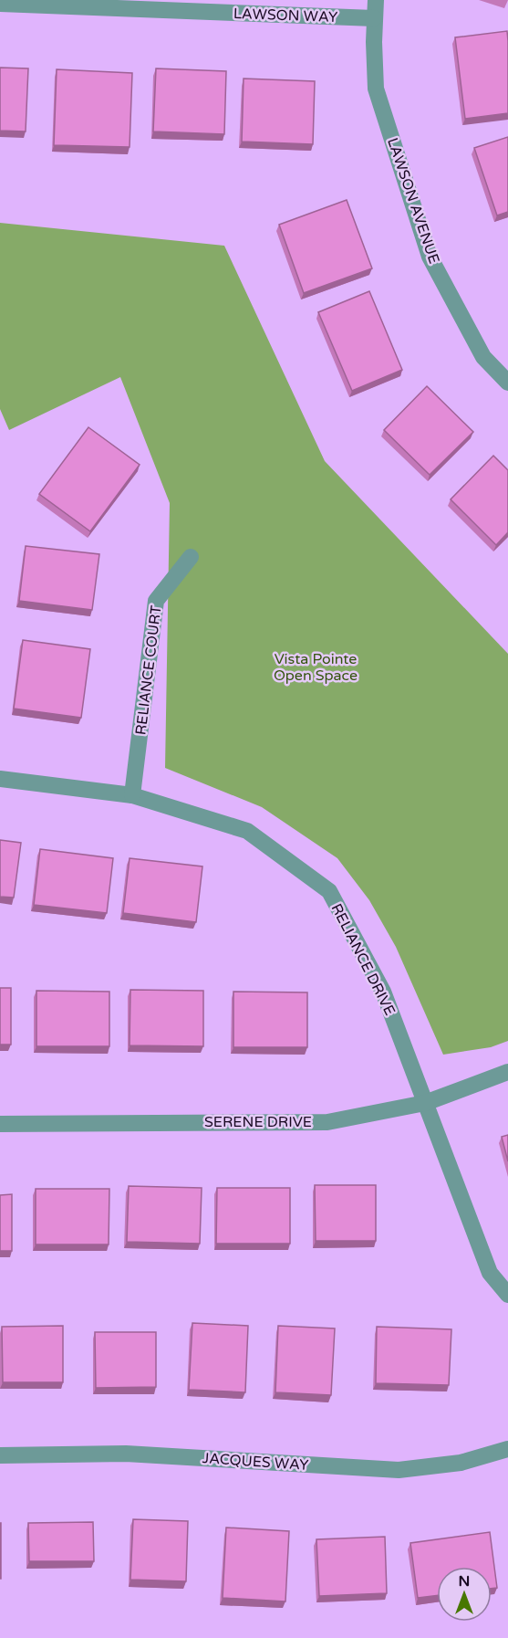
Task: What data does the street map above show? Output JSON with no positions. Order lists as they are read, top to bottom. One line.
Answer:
{"streets":{"street":["LAWSON WAY","LAWSON AVENUE","RELIANCE COURT","RELIANCE DRIVE","SERENE DRIVE","JACQUES WAY"]},"crossings":[["LAWSON WAY","LAWSON AVENUE"],["RELIANCE COURT","RELIANCE DRIVE"],["RELIANCE DRIVE","SERENE DRIVE"]],"parks":["Vista Pointe Open Space"],"north":"top"}
